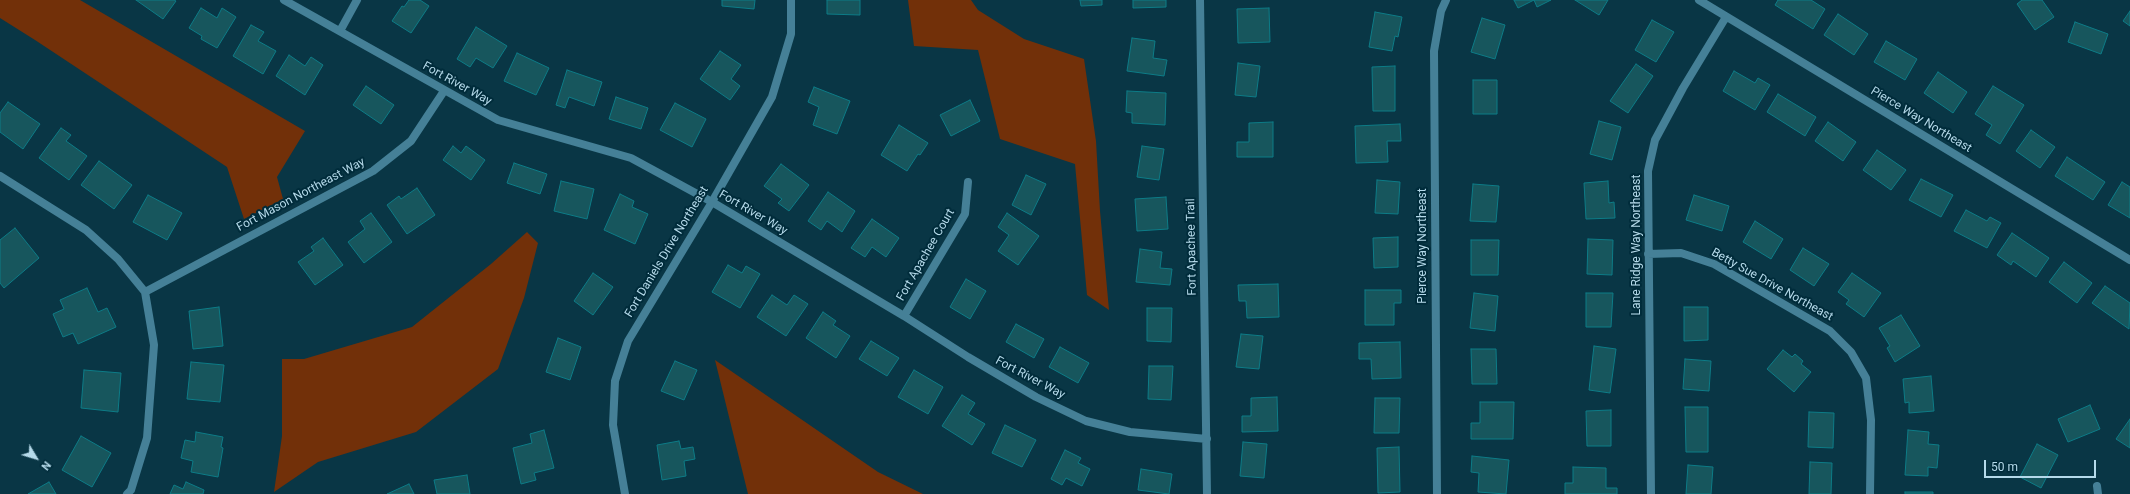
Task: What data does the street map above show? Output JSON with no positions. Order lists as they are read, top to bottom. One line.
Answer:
{"streets":{"street":["Fort River Way","Pierce Way Northeast","Fort Mason Northeast Way","Lane Ridge Way Northeast","Fort Apachee Trail","Fort Daniels Drive Northeast","Fort Apachee Court","Betty Sue Drive Northeast"]},"crossings":[["Fort River Way","Fort Mason Northeast Way"],["Fort River Way","Fort Apachee Trail"],["Fort River Way","Fort Daniels Drive Northeast"],["Fort River Way","Fort Apachee Court"],["Pierce Way Northeast","Lane Ridge Way Northeast"],["Lane Ridge Way Northeast","Betty Sue Drive Northeast"]],"scale_bar":"50 m","north":"bottom right"}
